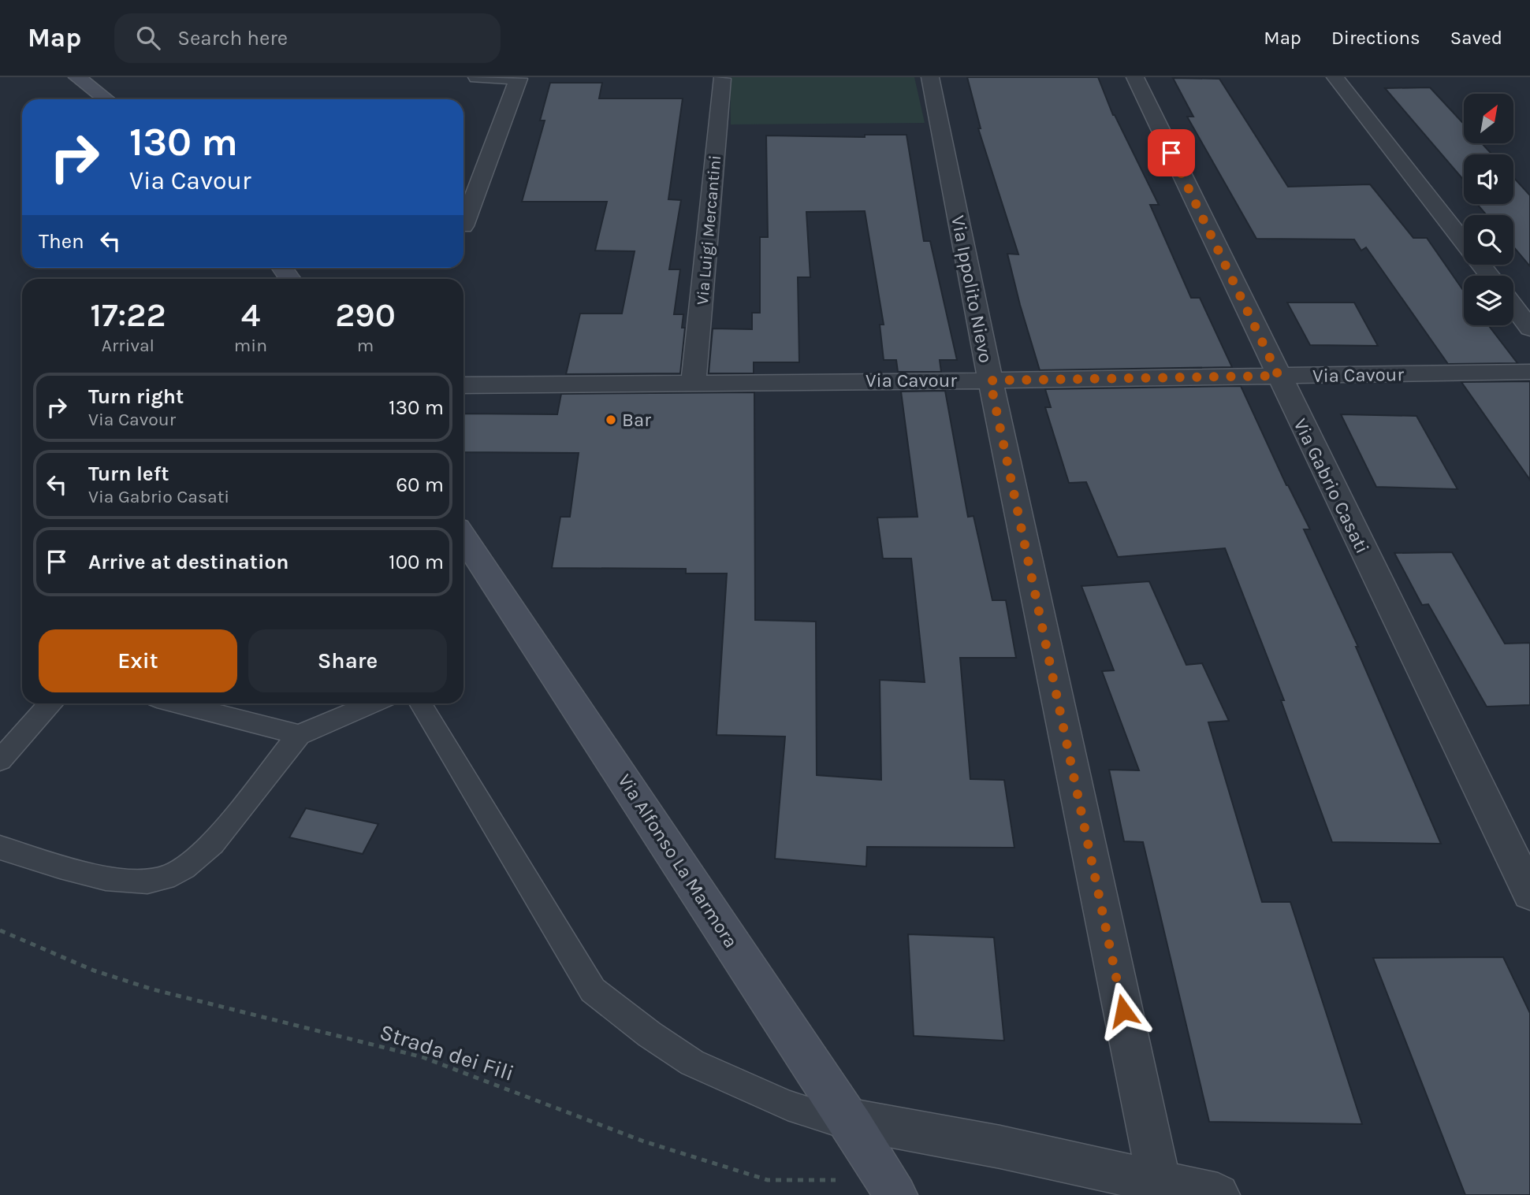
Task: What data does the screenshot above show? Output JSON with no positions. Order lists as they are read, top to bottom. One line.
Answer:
{"streets":{"street":["Via Luigi Mercantini","Via Ippolito Nievo","Via Cavour","Via Gabrio Casati","Via Alfonso La Marmora"],"path":["Strada dei Fili"]},"crossings":[["Via Luigi Mercantini","Via Cavour"],["Via Ippolito Nievo","Via Cavour"],["Via Cavour","Via Gabrio Casati"],["Via Alfonso La Marmora","Strada dei Fili"]],"places":["Bar"],"north":"top right","page":{"header":"Map","search":"Search here","nav":["Map","Directions","Saved"],"turn":["130 m","Via Cavour"],"then":"Then","eta":["17:22","Arrival","4","min","290","m"],"list":[{"name":"Turn right","note":"Via Cavour","value":"130 m"},{"name":"Turn left","note":"Via Gabrio Casati","value":"60 m"},{"name":"Arrive at destination","value":"100 m"}],"buttons":["Exit","Share"]}}
